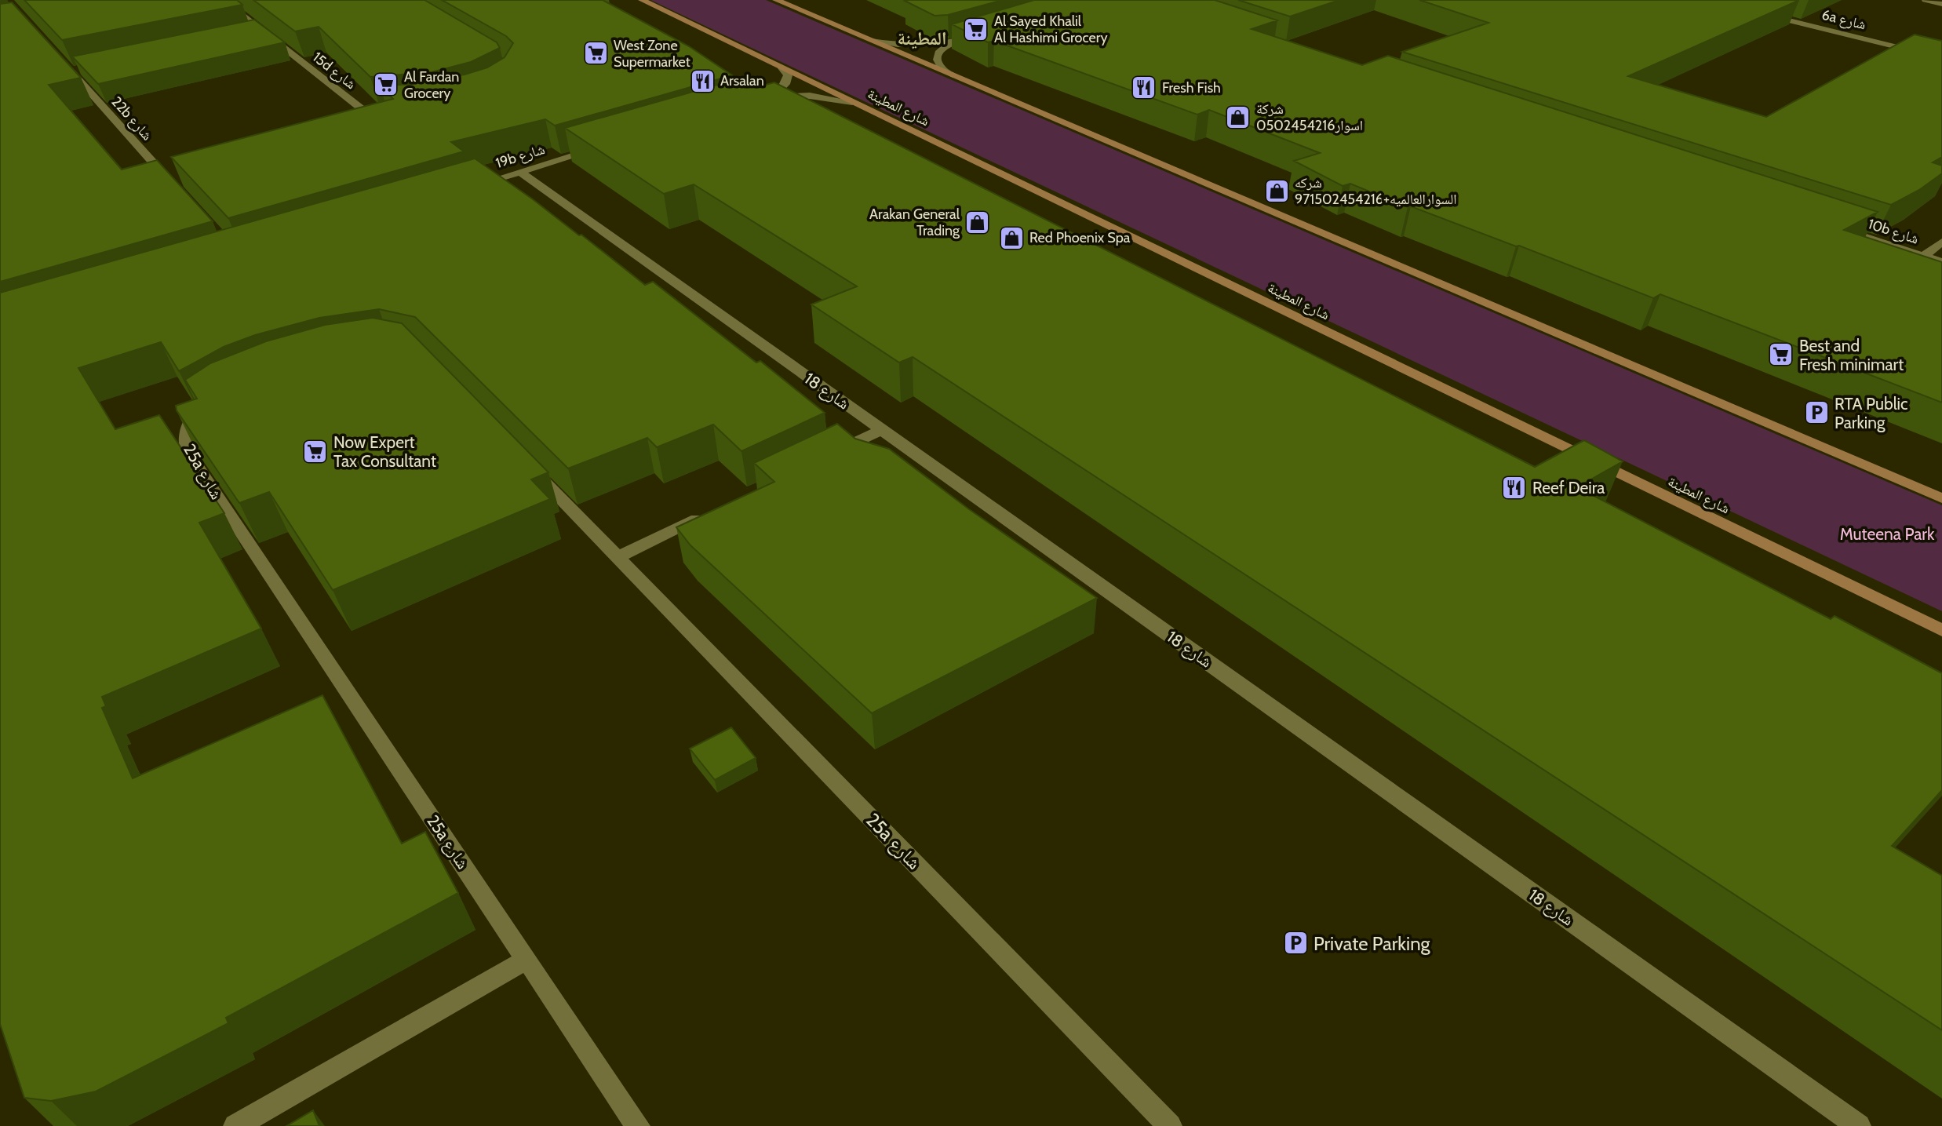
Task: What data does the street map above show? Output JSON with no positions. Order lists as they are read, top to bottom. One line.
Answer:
{"streets":{"street":["6a شارع","15d شارع","شارع المطينة","22b شارع","19b شارع","10b شارع","شارع 18","25a شارع"]},"crossings":[["19b شارع","شارع 18"]],"districts":["المطينة"],"parks":["Muteena Park"],"places":{"supermarket":["Al Sayed Khalil Al Hashimi Grocery","West Zone Supermarket","Al Fardan Grocery","Best and Fresh minimart","Now Expert Tax Consultant"],"restaurant":["Arsalan","Fresh Fish","Reef Deira"],"shop":["شركة اسوار0502454216","شركه السوارالعالميه+971502454216","Arakan General Trading","Red Phoenix Spa"],"parking":["RTA Public Parking","Private Parking"]}}
